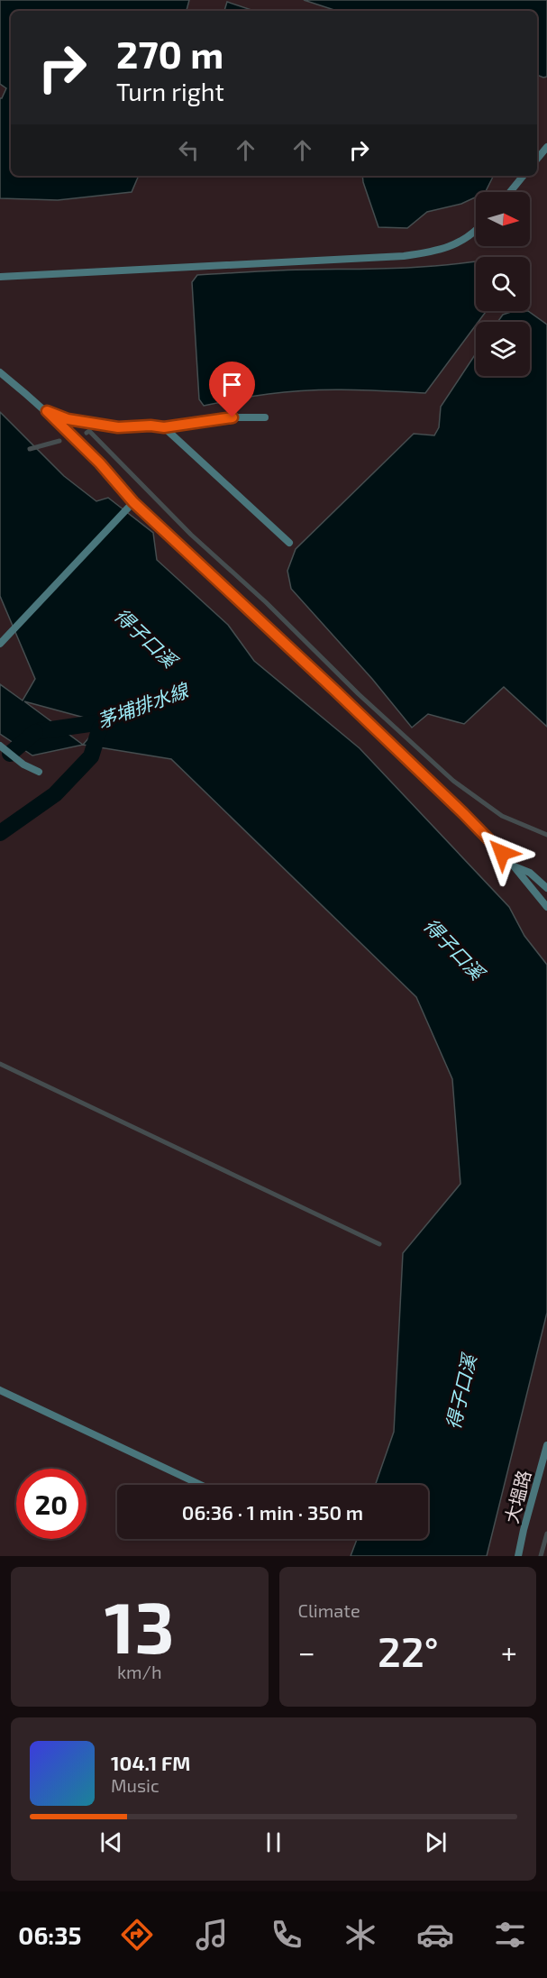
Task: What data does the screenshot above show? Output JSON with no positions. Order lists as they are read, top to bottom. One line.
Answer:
{"streets":{"lane":["大塭路"]},"water":["得子口溪","茅埔排水線"],"north":"right","page":{"turn":["270 m","Turn right"],"limit":"20","trip":"06:36 · 1 min · 350 m","tile":[["13","km/h"],"Climate"],"heat":["−","22°","+"],"song":["104.1 FM","Music"],"tabs":"06:35"}}
